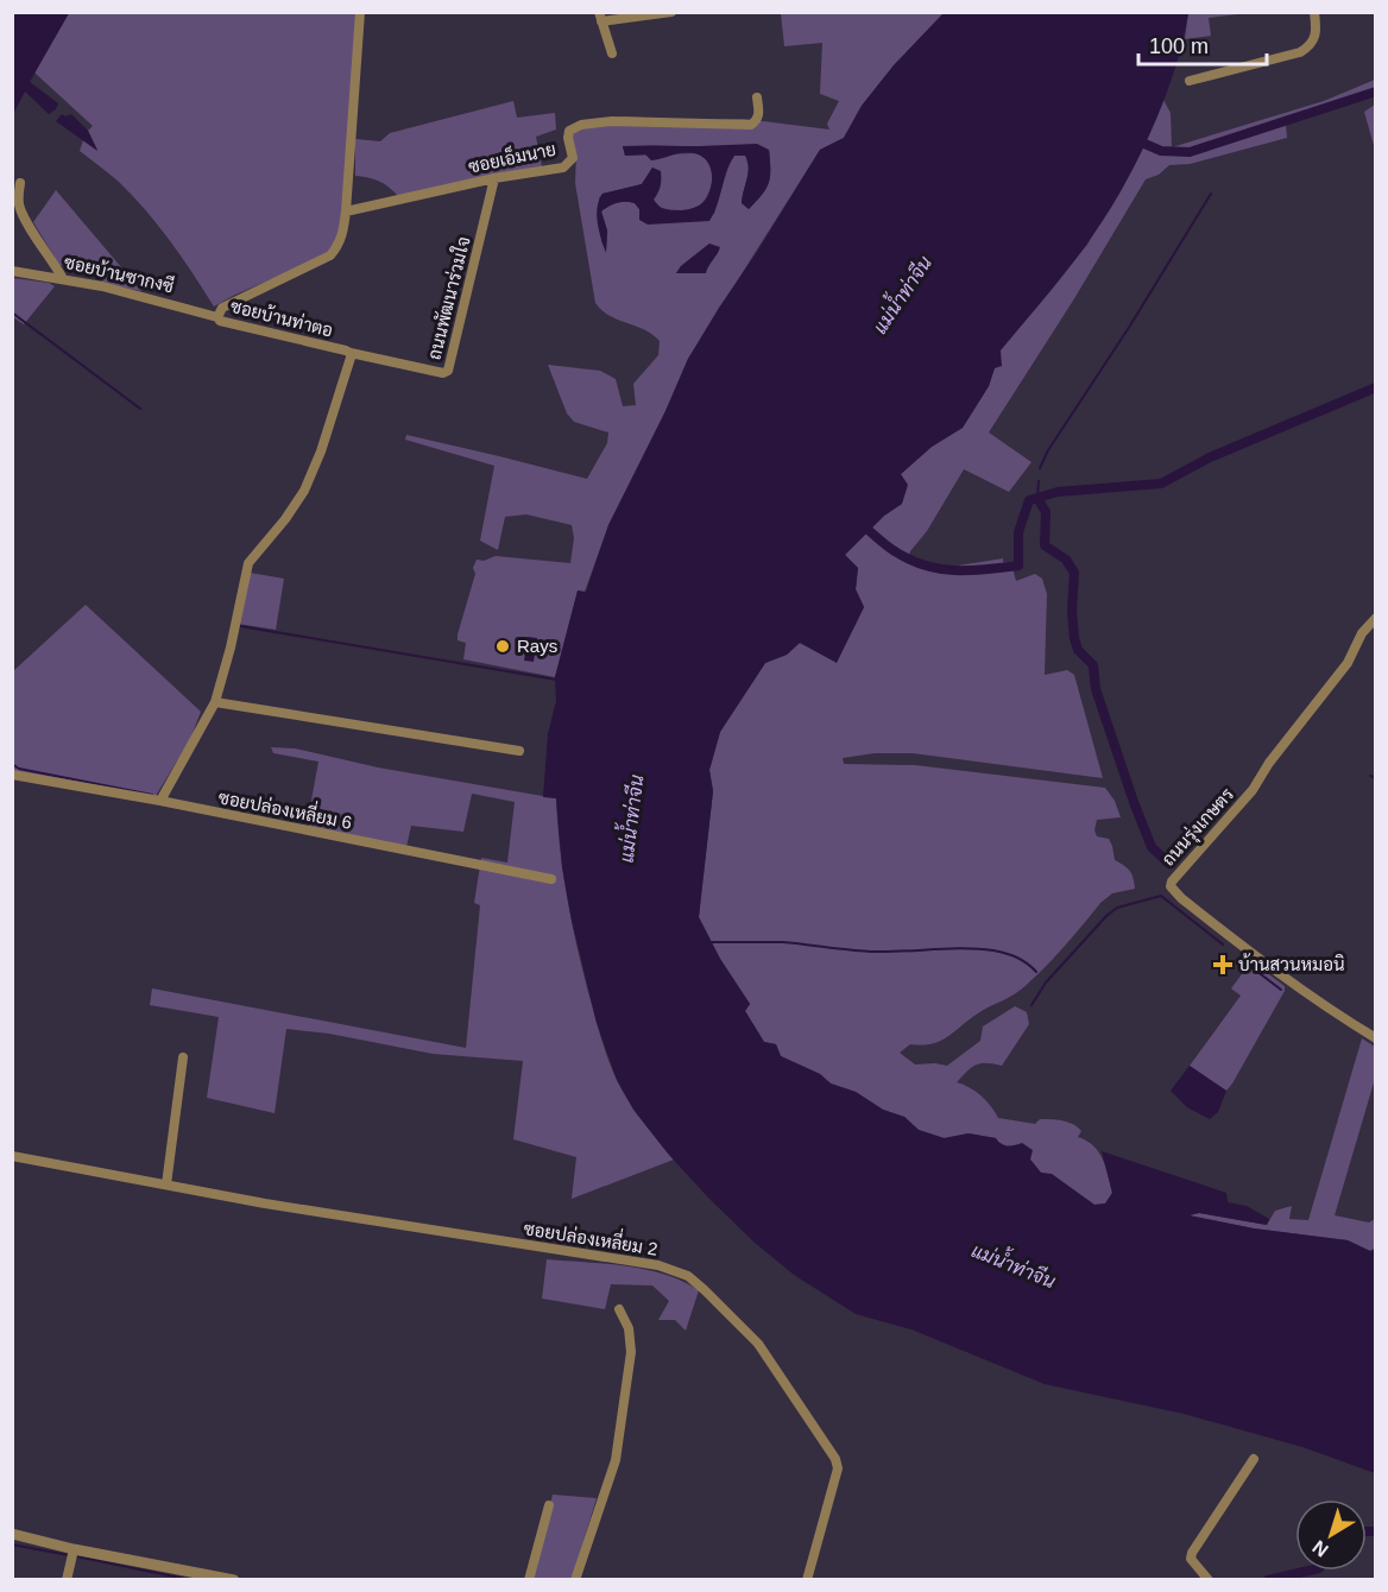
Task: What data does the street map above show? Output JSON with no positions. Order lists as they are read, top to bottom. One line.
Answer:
{"streets":{"street":["ซอยเอ็มนาย","ซอยบ้านซากงซี","ถนนพัฒนาร่วมใจ","ซอยบ้านท่าตอ","ซอยปล่องเหลี่ยม 6","ถนนรุ่งเกษตร","ซอยปล่องเหลี่ยม 2"]},"crossings":[["ซอยเอ็มนาย","ถนนพัฒนาร่วมใจ"],["ซอยเอ็มนาย","ซอยบ้านท่าตอ"],["ซอยบ้านซากงซี","ซอยบ้านท่าตอ"],["ถนนพัฒนาร่วมใจ","ซอยบ้านท่าตอ"],["ซอยบ้านท่าตอ","ซอยปล่องเหลี่ยม 6"]],"water":["แม่น้ำท่าจีน"],"places":{"other":["Rays"],"health":["บ้านสวนหมอนิ"]},"scale_bar":"100 m","north":"bottom left"}
